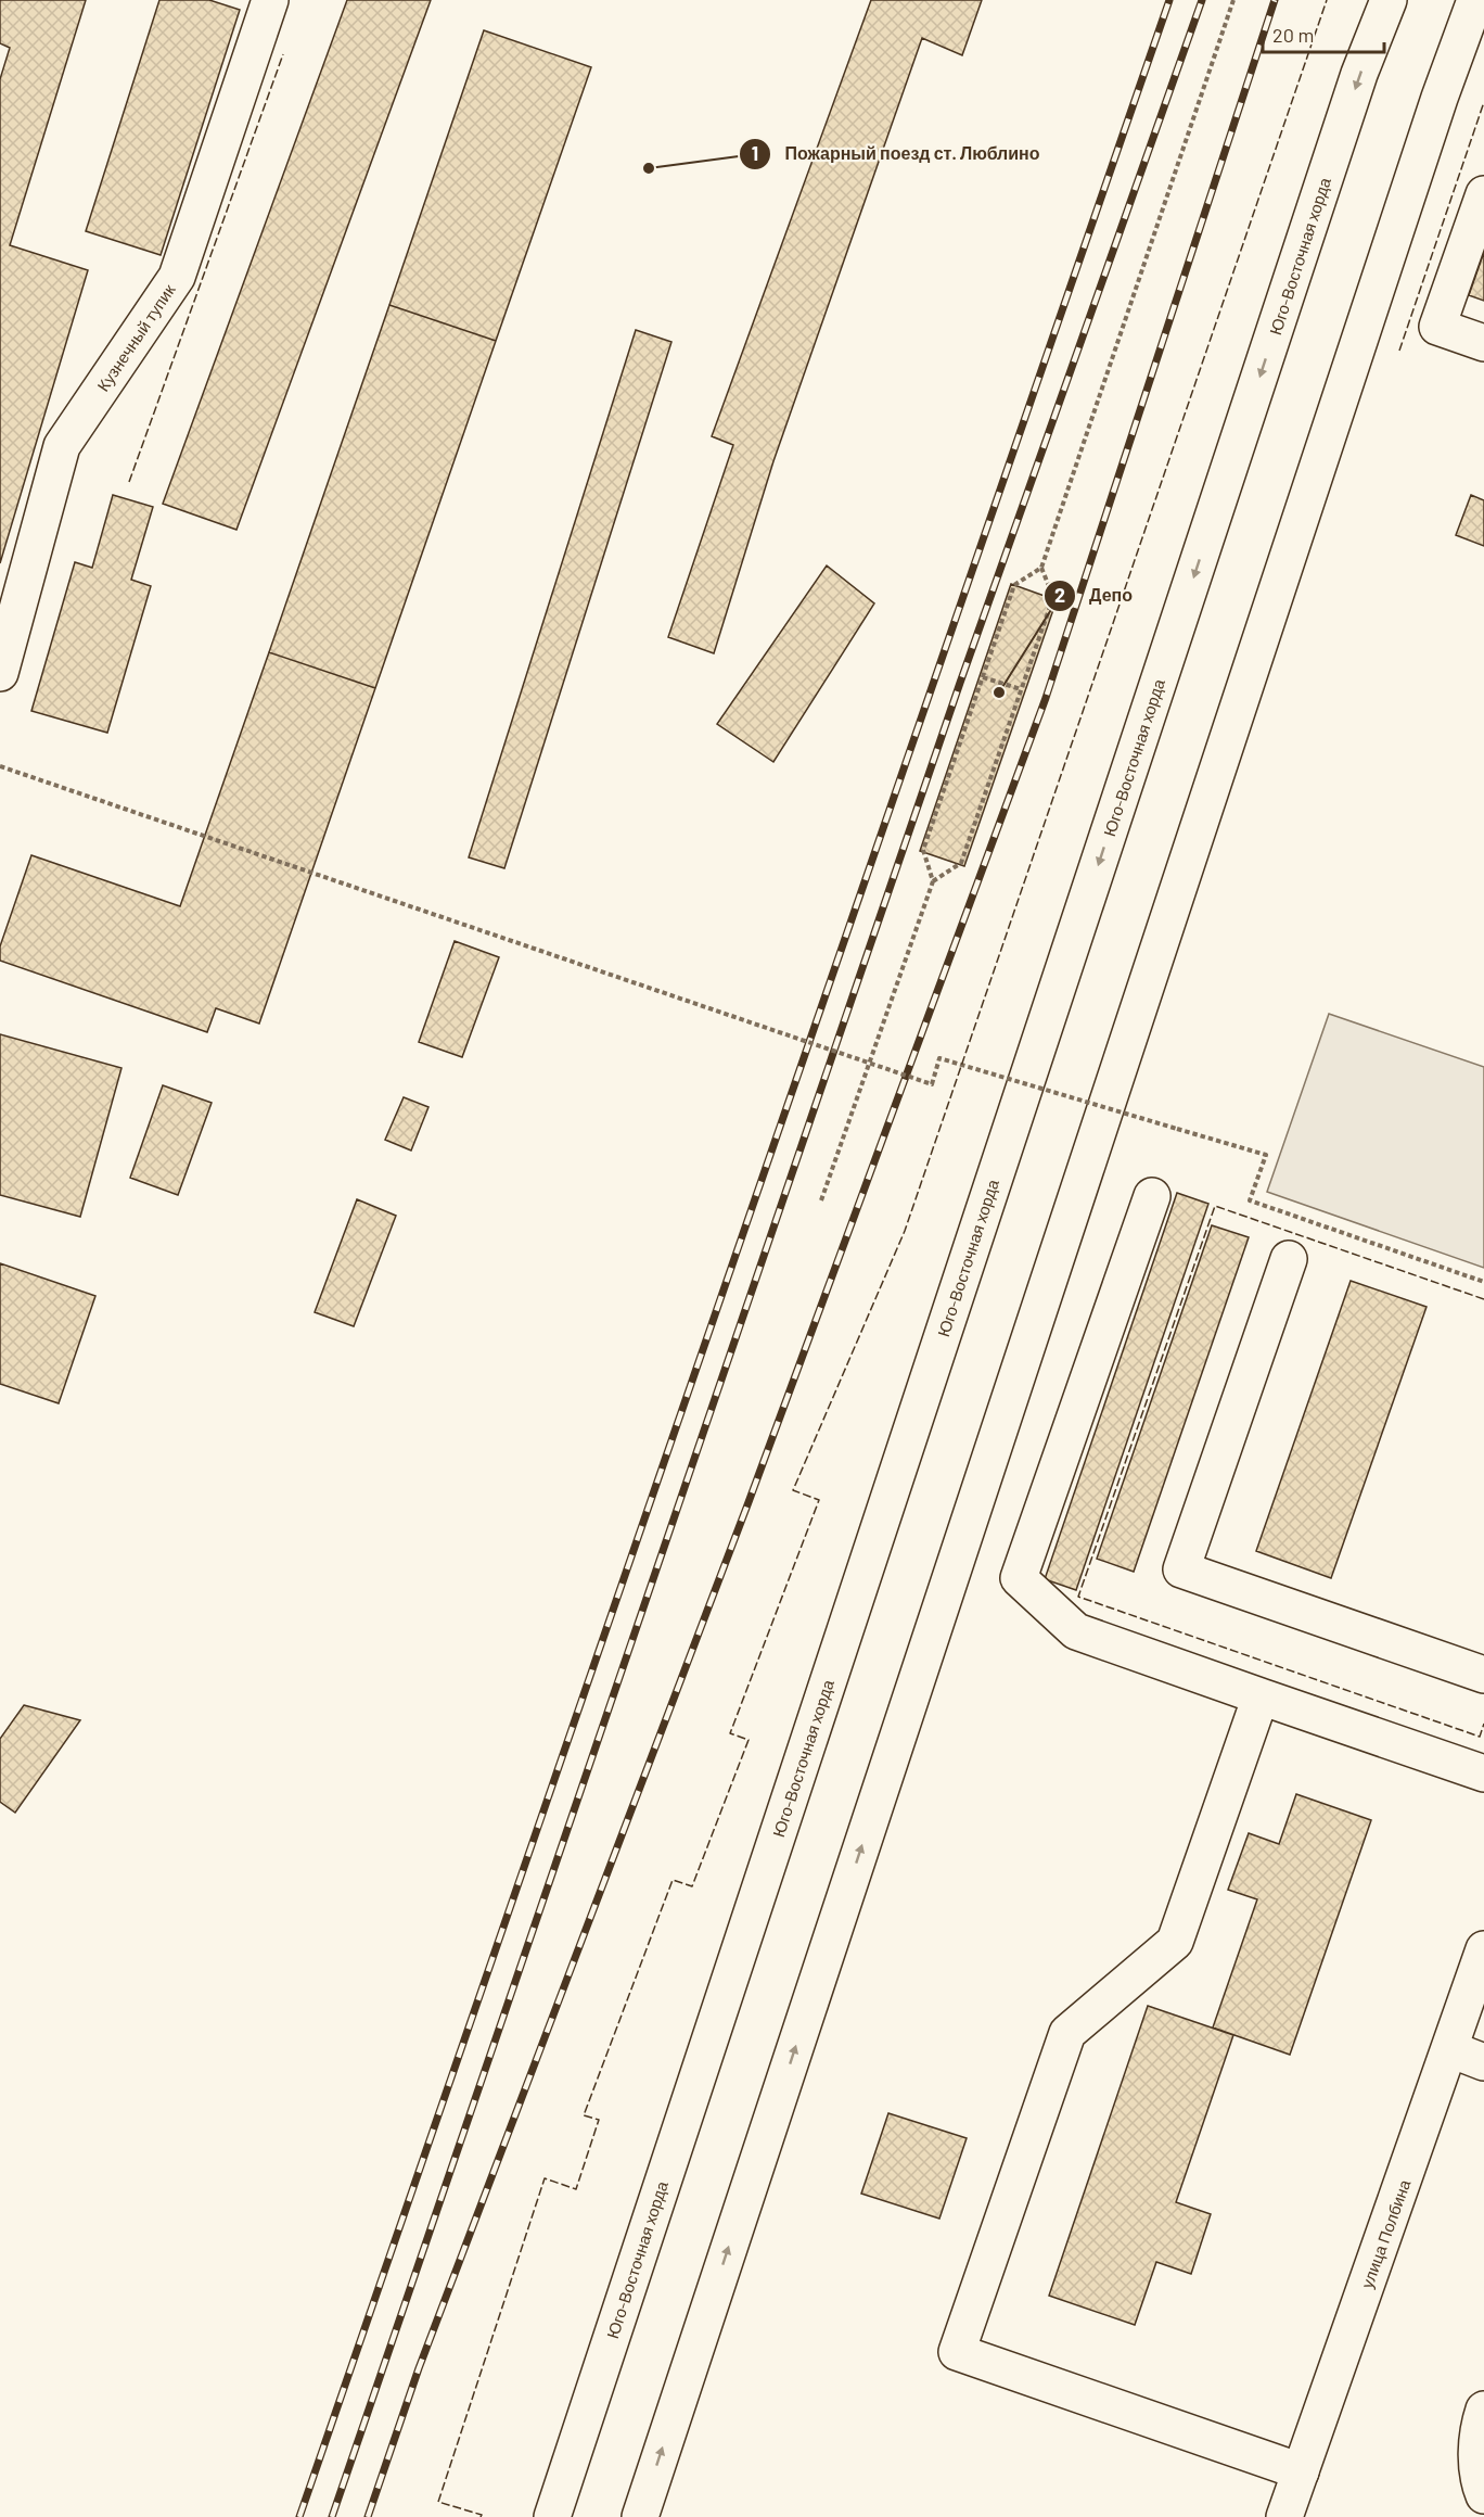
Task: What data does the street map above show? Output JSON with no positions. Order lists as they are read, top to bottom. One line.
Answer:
{"streets":{"main road":["Юго-Восточная хорда","Кузнечный тупик","улица Полбина"]},"places":["Пожарный поезд ст. Люблино","Депо"],"scale_bar":"20 m"}
